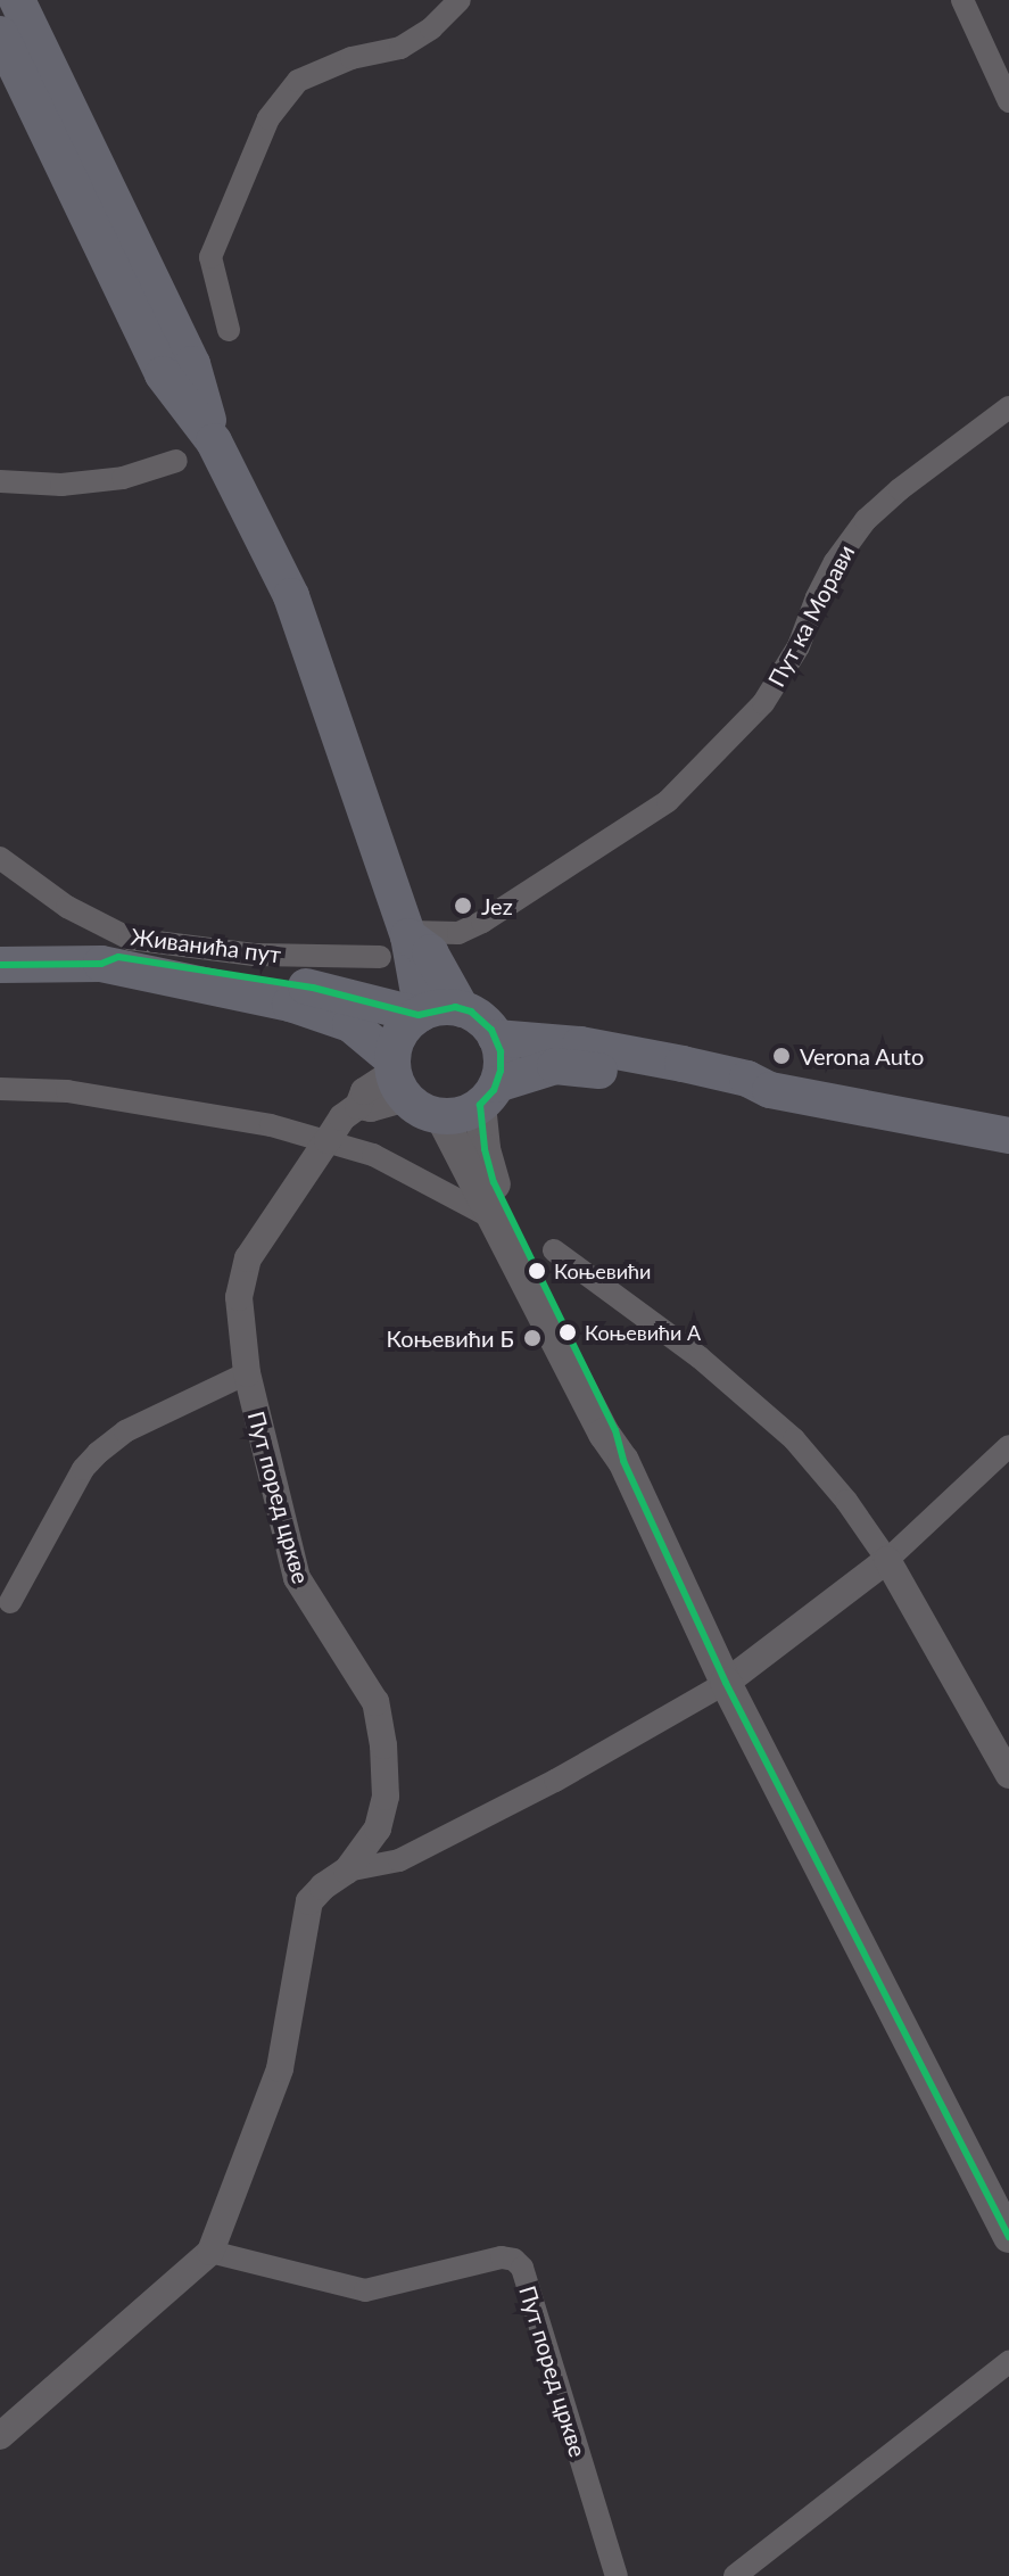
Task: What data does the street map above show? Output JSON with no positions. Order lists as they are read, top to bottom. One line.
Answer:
{"streets":{"street":["Пут ка Морави","Живанића пут","Пут поред цркве"]},"crossings":[["Пут ка Морави","Живанића пут"]],"places":["Jez","Verona Auto","Коњевићи","Коњевићи А","Коњевићи Б"]}
